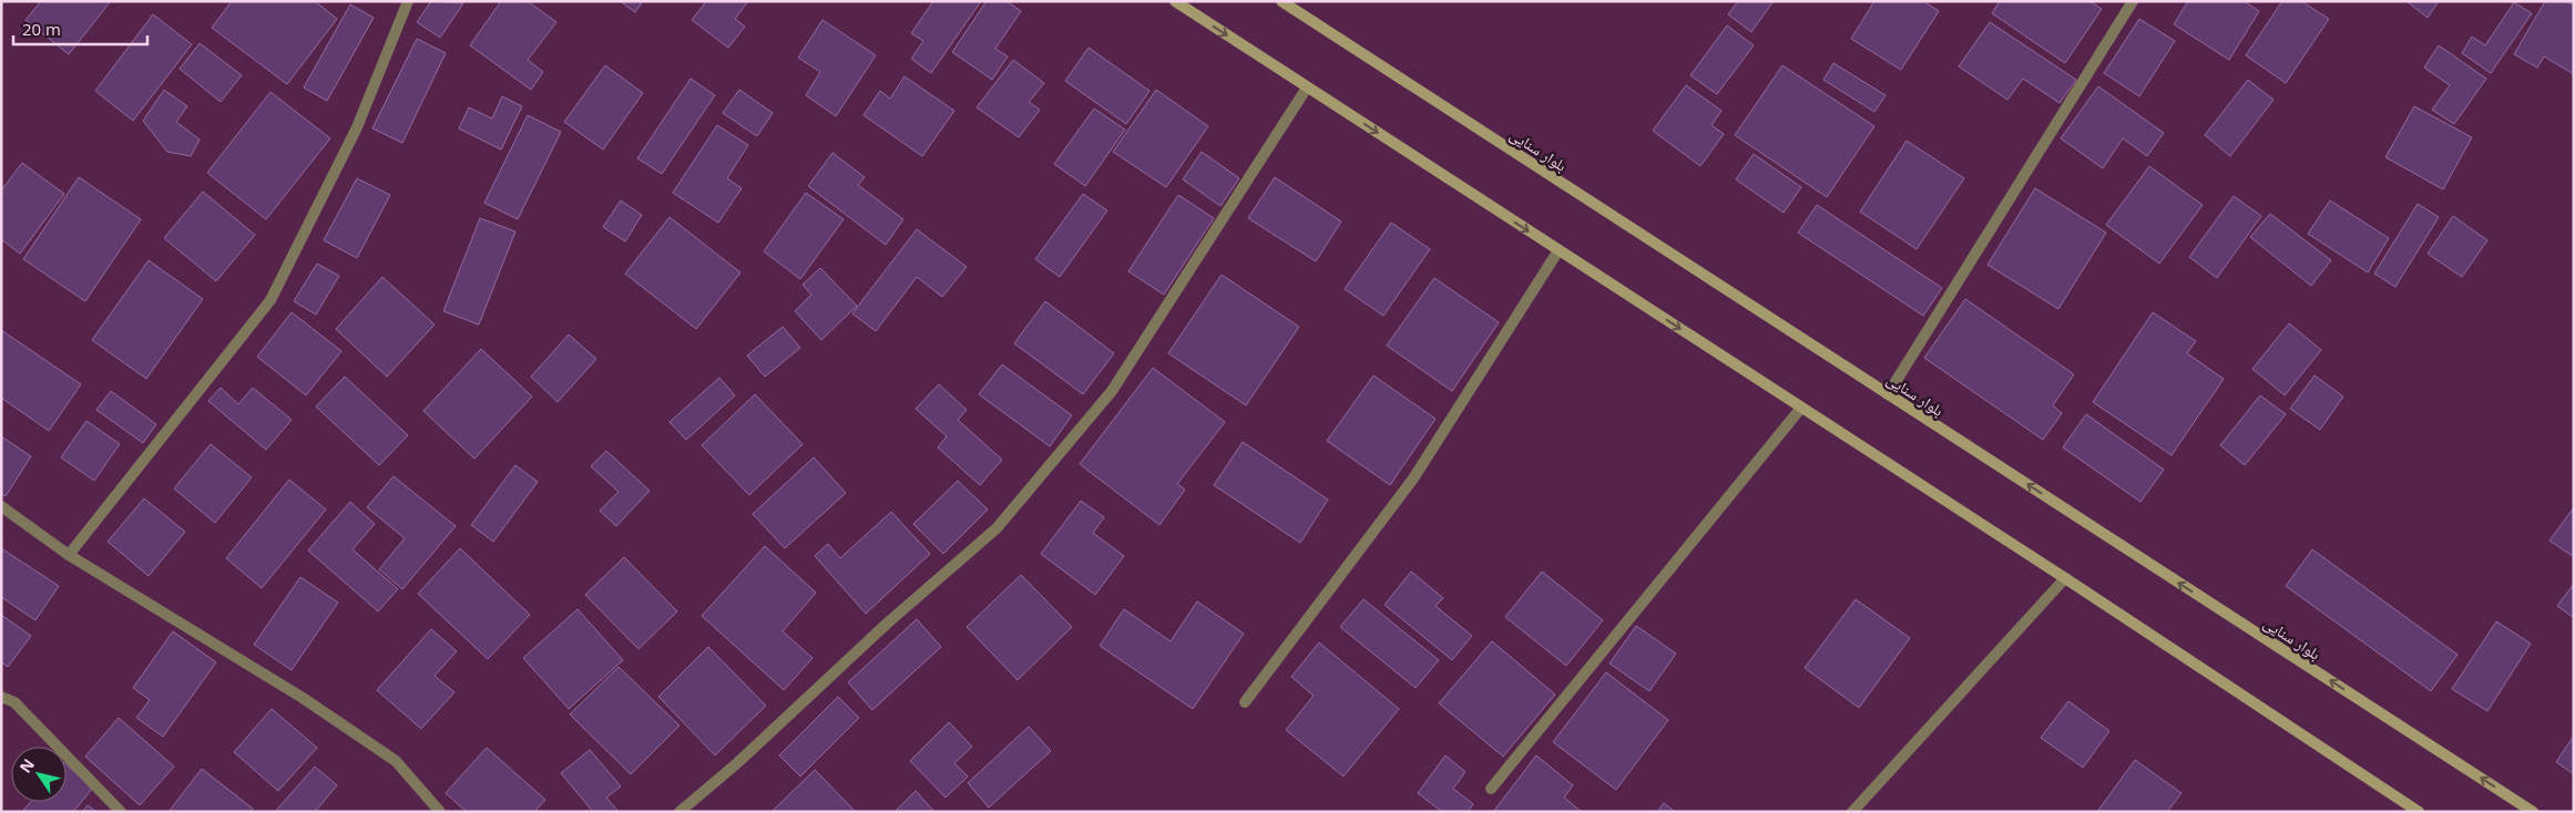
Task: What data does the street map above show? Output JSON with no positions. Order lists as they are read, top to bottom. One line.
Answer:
{"streets":{"main road":["بلوار سنایی"]},"scale_bar":"20 m","north":"top left"}
